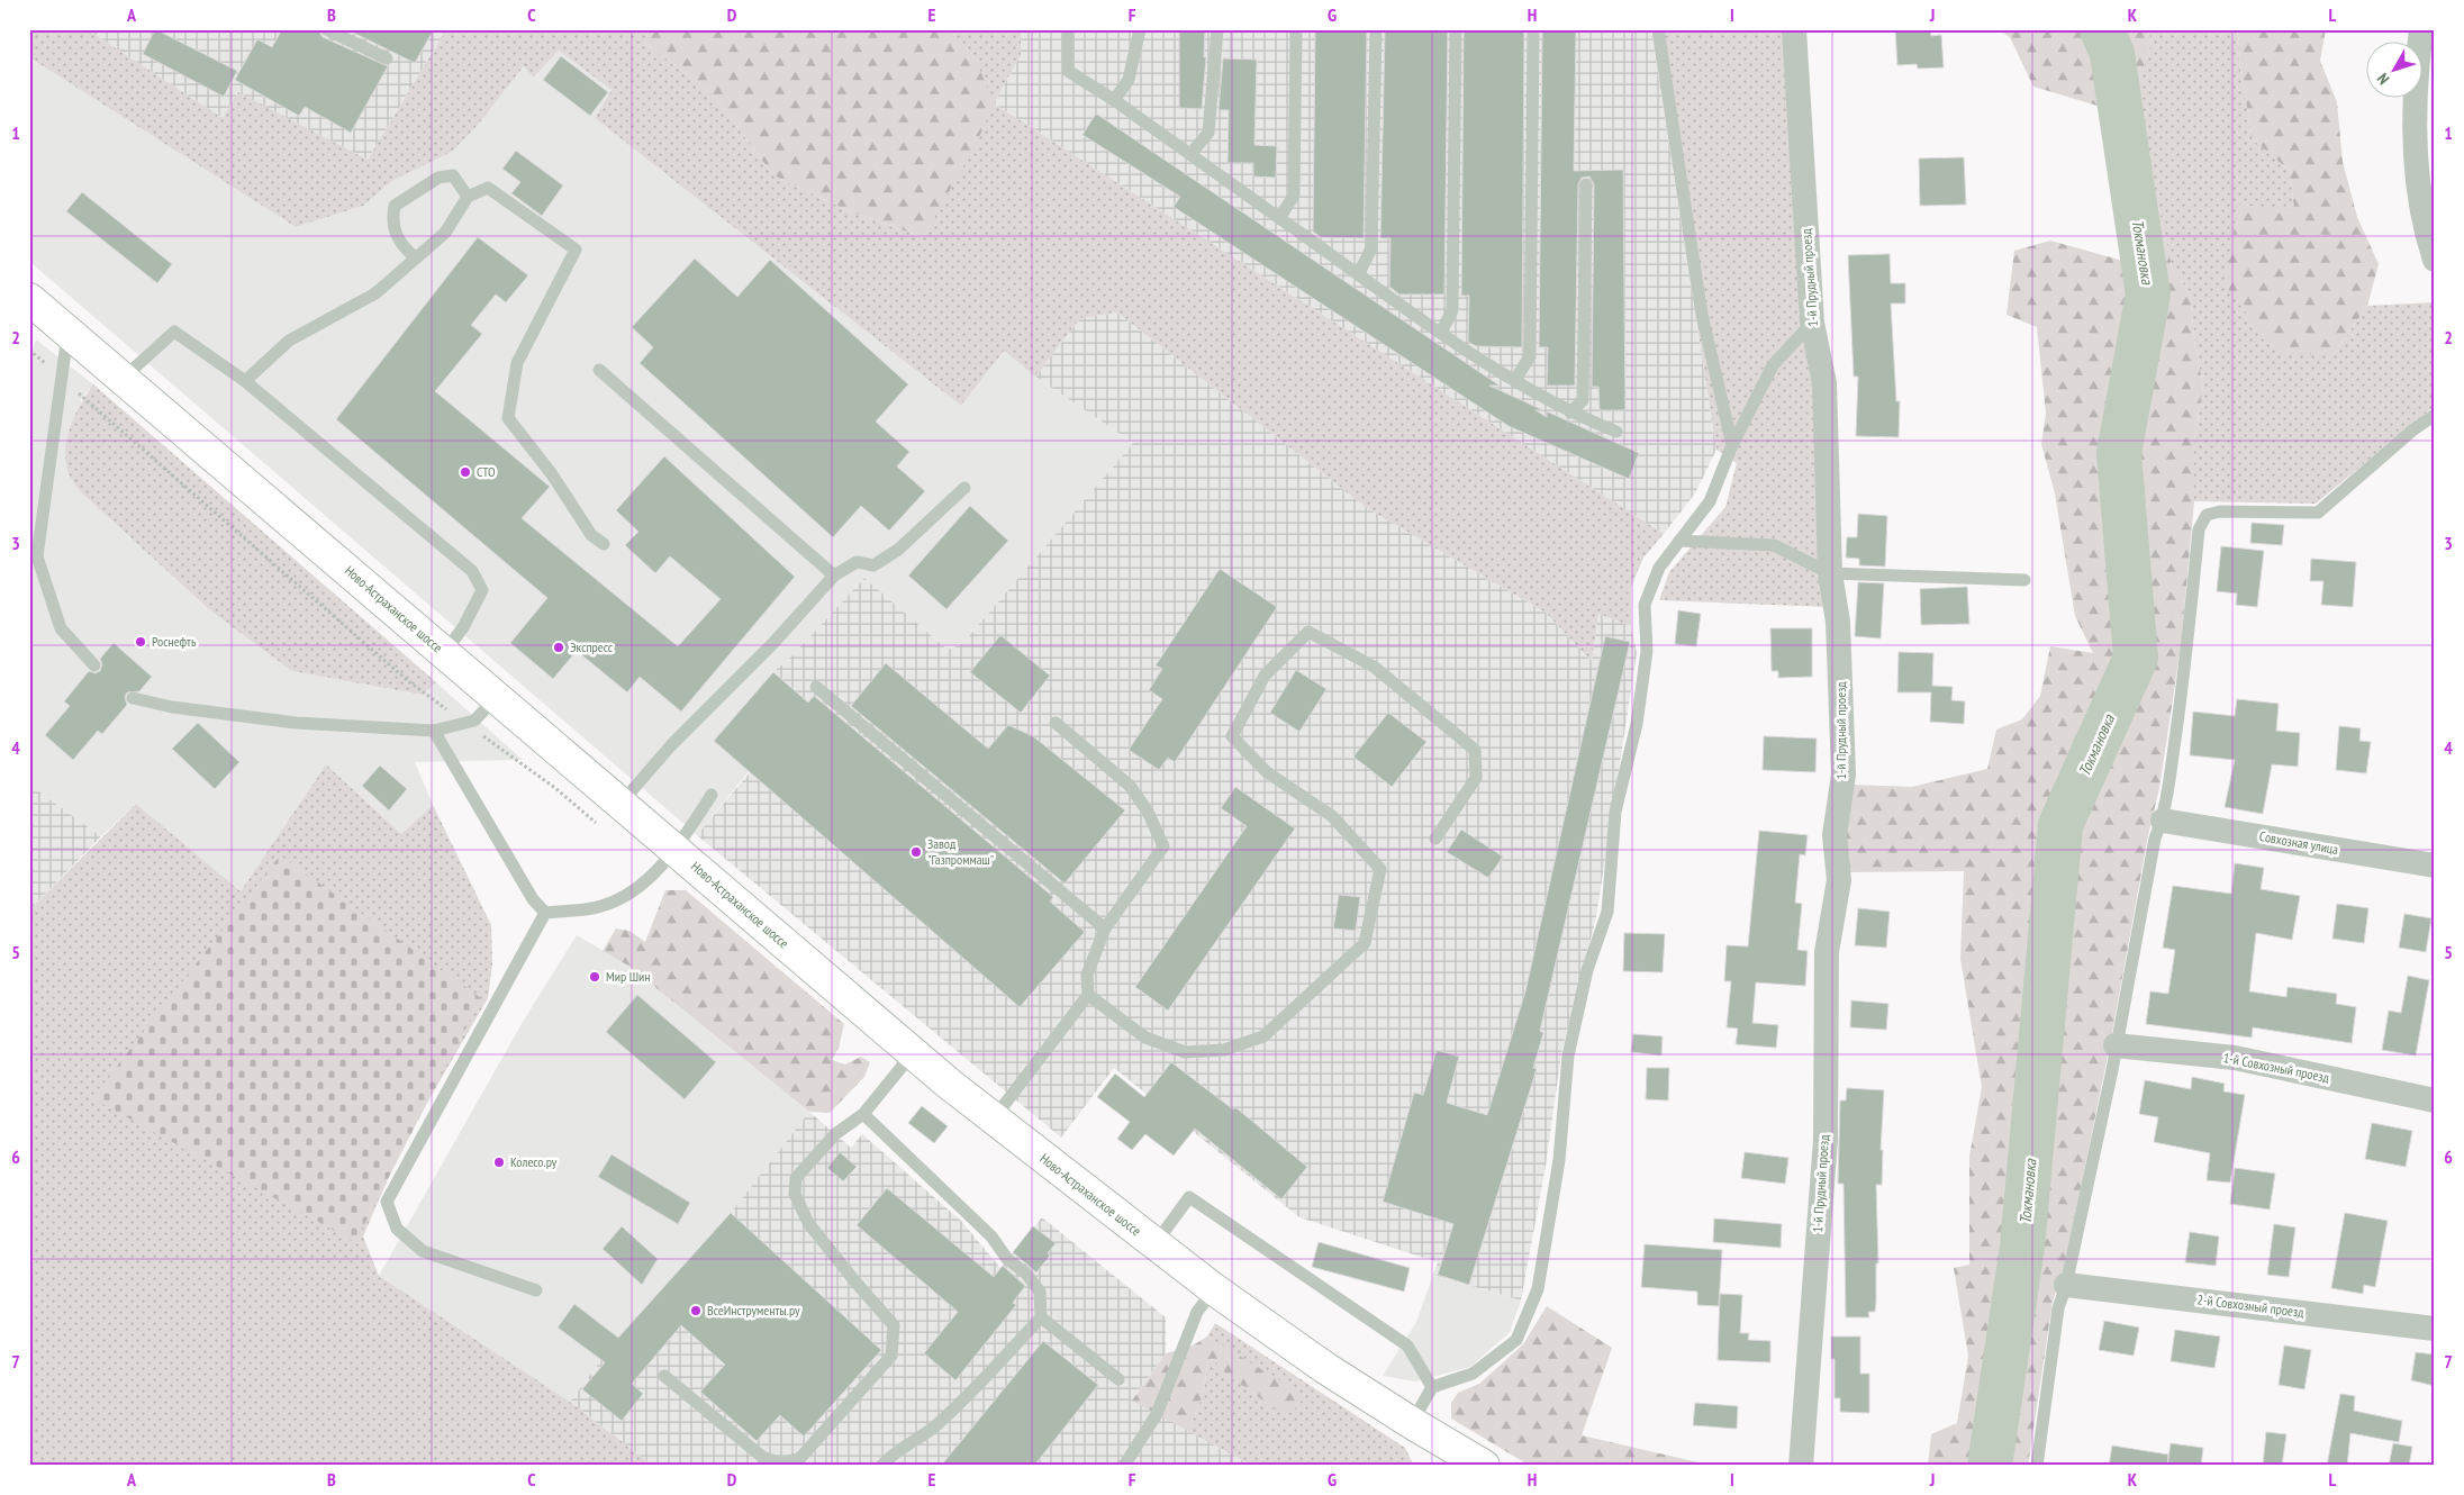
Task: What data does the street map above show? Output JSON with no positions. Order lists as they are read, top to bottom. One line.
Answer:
{"streets":{"main road":["Ново-Астраханское шоссе"],"street":["1-й Прудный проезд","Совхозная улица","1-й Совхозный проезд","2-й Совхозный проезд"]},"water":["Токмановка"],"places":["СТО","Роснефть","Экспресс","Завод \"Газпроммаш\"","Мир Шин","Колесо.ру","ВсеИнструменты.ру"],"north":"bottom left","grid":{"columns":["A","B","C","D","E","F","G","H","I","J","K","L"],"rows":["1","2","3","4","5","6","7"]}}
